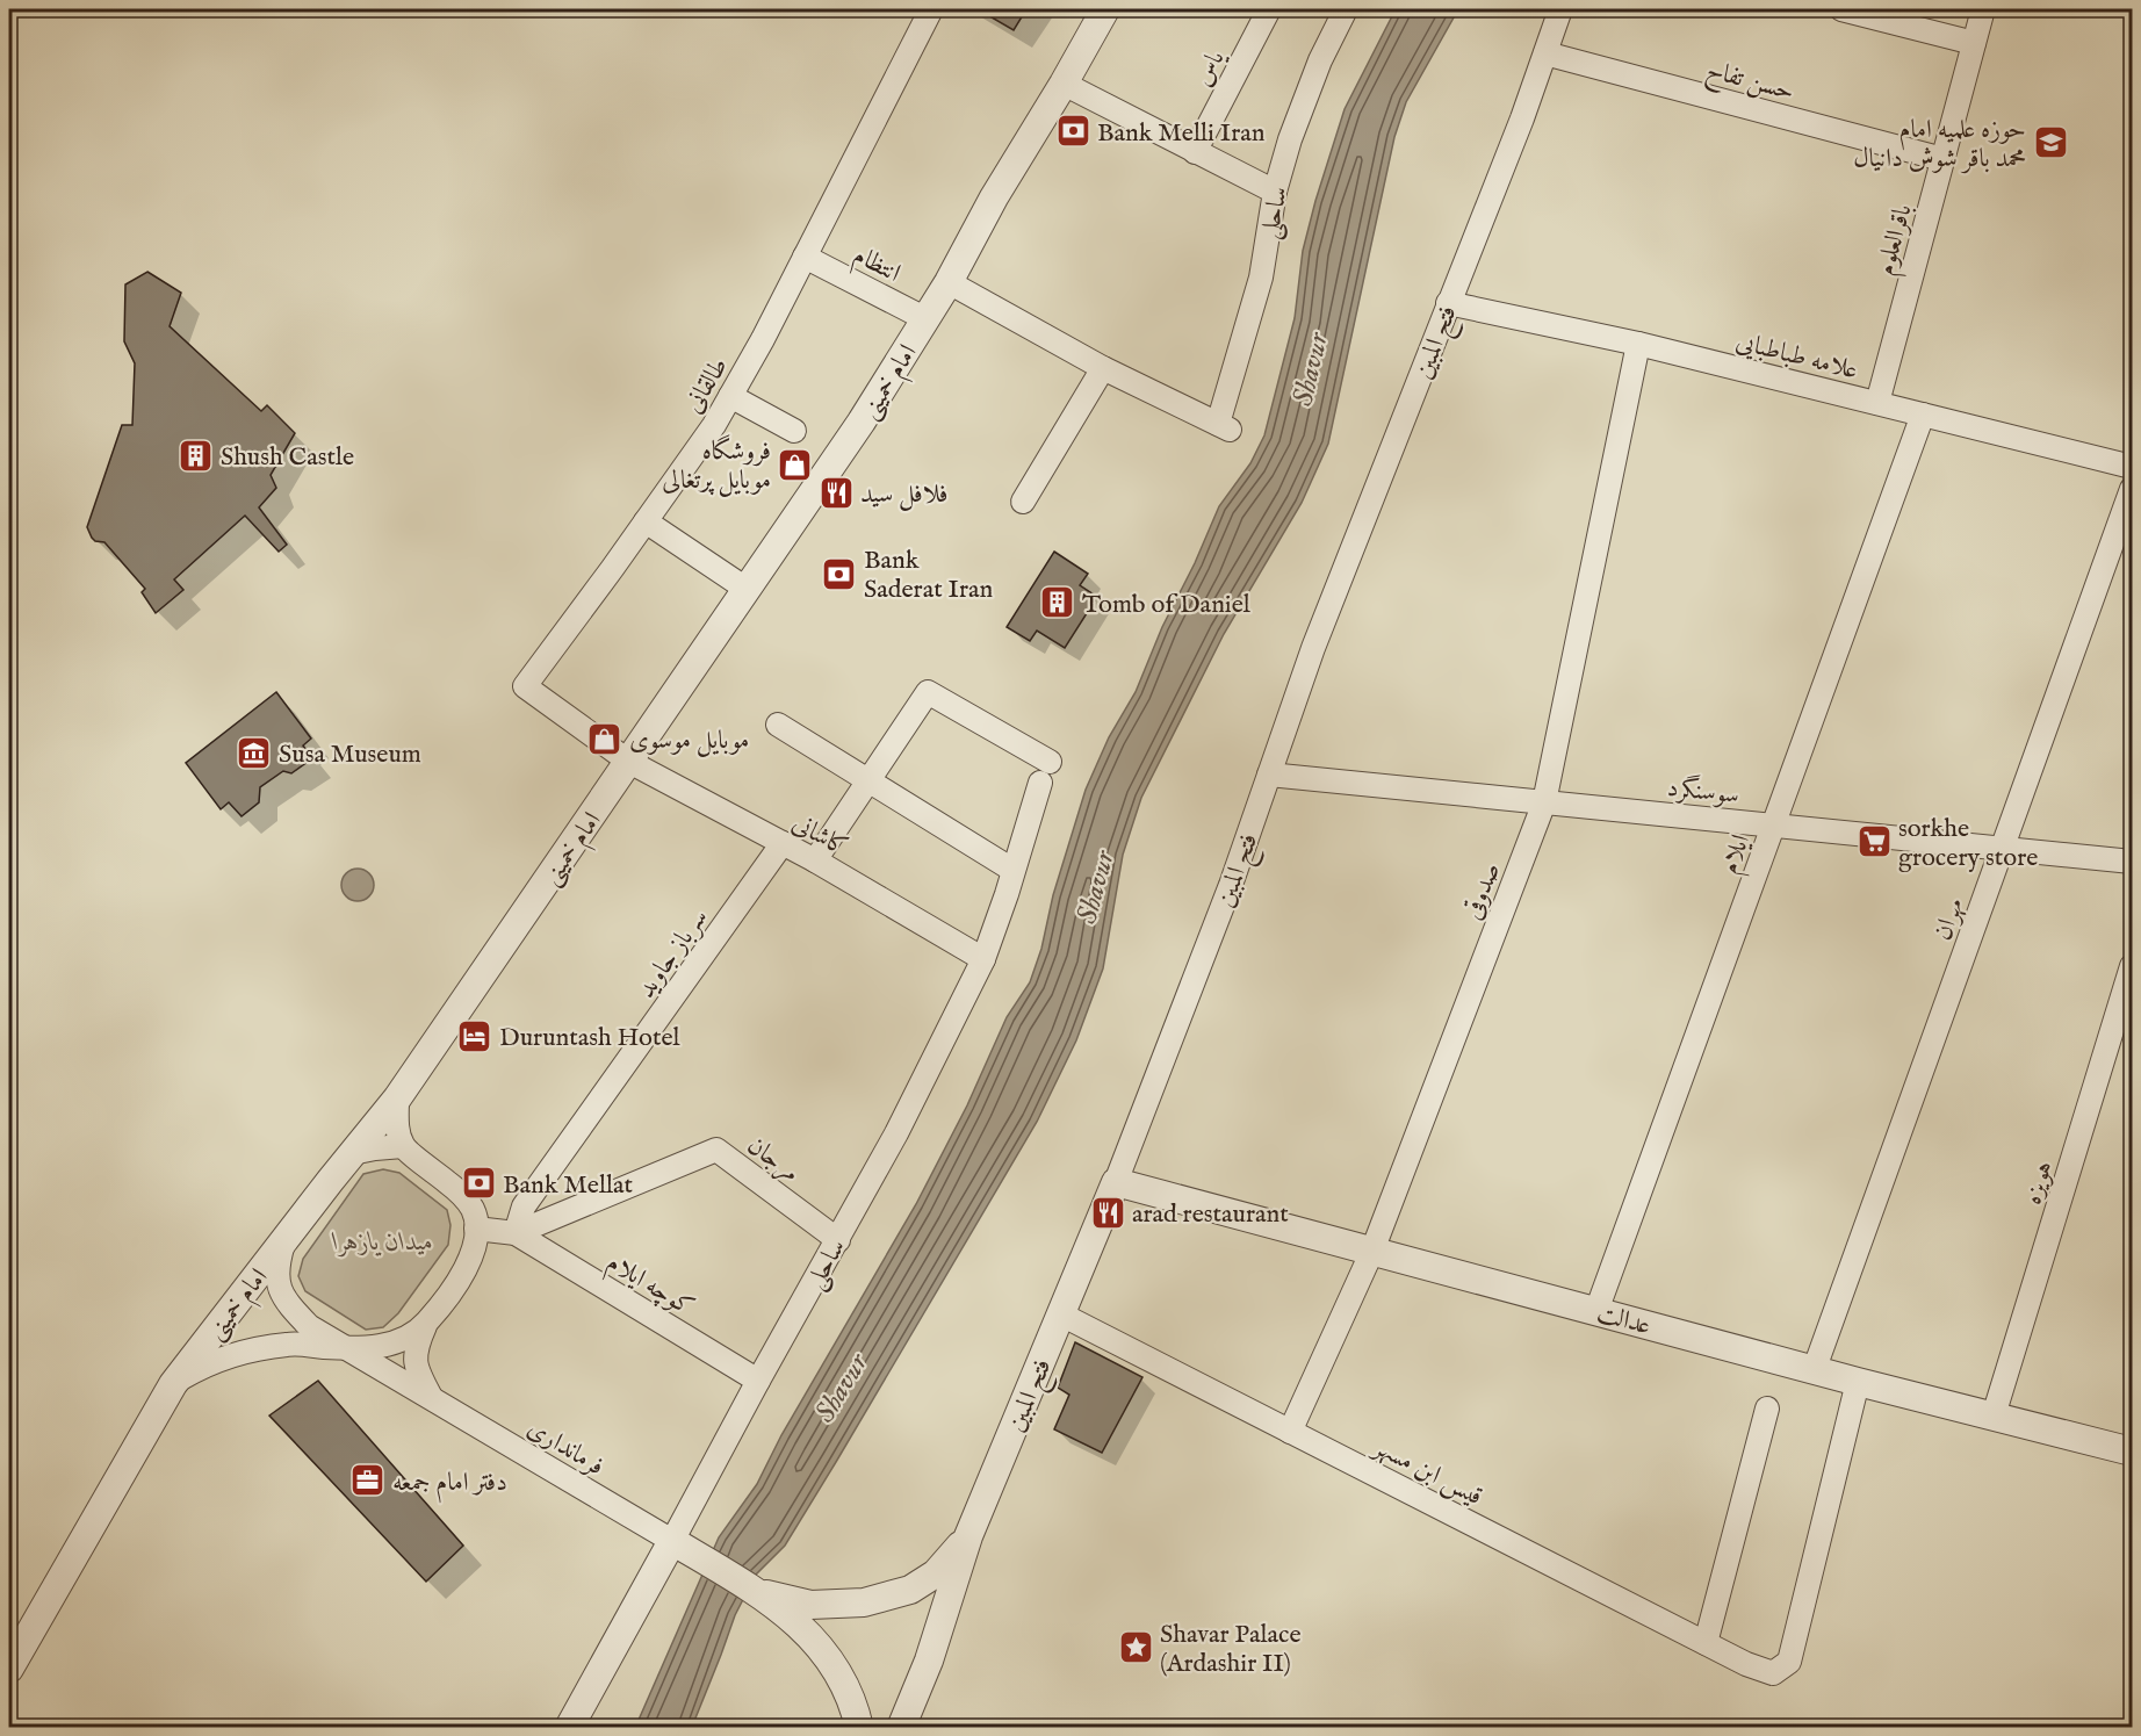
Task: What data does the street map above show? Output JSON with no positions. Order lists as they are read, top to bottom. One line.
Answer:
{"streets":{"street":["یاس","حسن تفاح","ساحلی","باقرالعلوم","انتظام","فتح المبین","علامه طباطبایی","امام خمینی","طالقانی","سوسنگرد","کاشانی","ایلام","صدوقی","مهران","سرباز جاوید","مرجان","هویزه","کوچه ایلام","عدالت","فرمانداری","قیس ابن مسهر"]},"crossings":[["حسن تفاح","باقرالعلوم"],["حسن تفاح","فتح المبین"],["ساحلی","کاشانی"],["ساحلی","مرجان"],["ساحلی","کوچه ایلام"],["ساحلی","فرمانداری"],["باقرالعلوم","علامه طباطبایی"],["انتظام","امام خمینی"],["انتظام","طالقانی"],["فتح المبین","علامه طباطبایی"],["فتح المبین","سوسنگرد"],["فتح المبین","عدالت"],["فتح المبین","قیس ابن مسهر"],["علامه طباطبایی","ایلام"],["علامه طباطبایی","صدوقی"],["امام خمینی","طالقانی"],["امام خمینی","کاشانی"],["امام خمینی","فرمانداری"],["طالقانی","کاشانی"],["سوسنگرد","ایلام"],["سوسنگرد","صدوقی"],["سوسنگرد","مهران"],["کاشانی","سرباز جاوید"],["ایلام","عدالت"],["صدوقی","عدالت"],["صدوقی","قیس ابن مسهر"],["مهران","عدالت"],["سرباز جاوید","مرجان"],["سرباز جاوید","کوچه ایلام"],["مرجان","کوچه ایلام"],["هویزه","عدالت"],["عدالت","قیس ابن مسهر"]],"water":["Shavur"],"parks":["میدان یازهرا"],"places":{"bank":["Bank Melli Iran","Bank Saderat Iran","Bank Mellat"],"school or university":["حوزه علمیه امام محمد باقر شوش دانیال"],"building":["Shush Castle","Tomb of Daniel"],"shop":["فروشگاه موبایل پرتغالی","موبایل موسوى"],"restaurant":["فلافل سید","arad restaurant"],"museum":["Susa Museum"],"supermarket":["sorkhe grocery store"],"hotel":["Duruntash Hotel"],"office":["دفتر امام جمعه"],"place":["Shavar Palace (Ardashir II)"]}}
